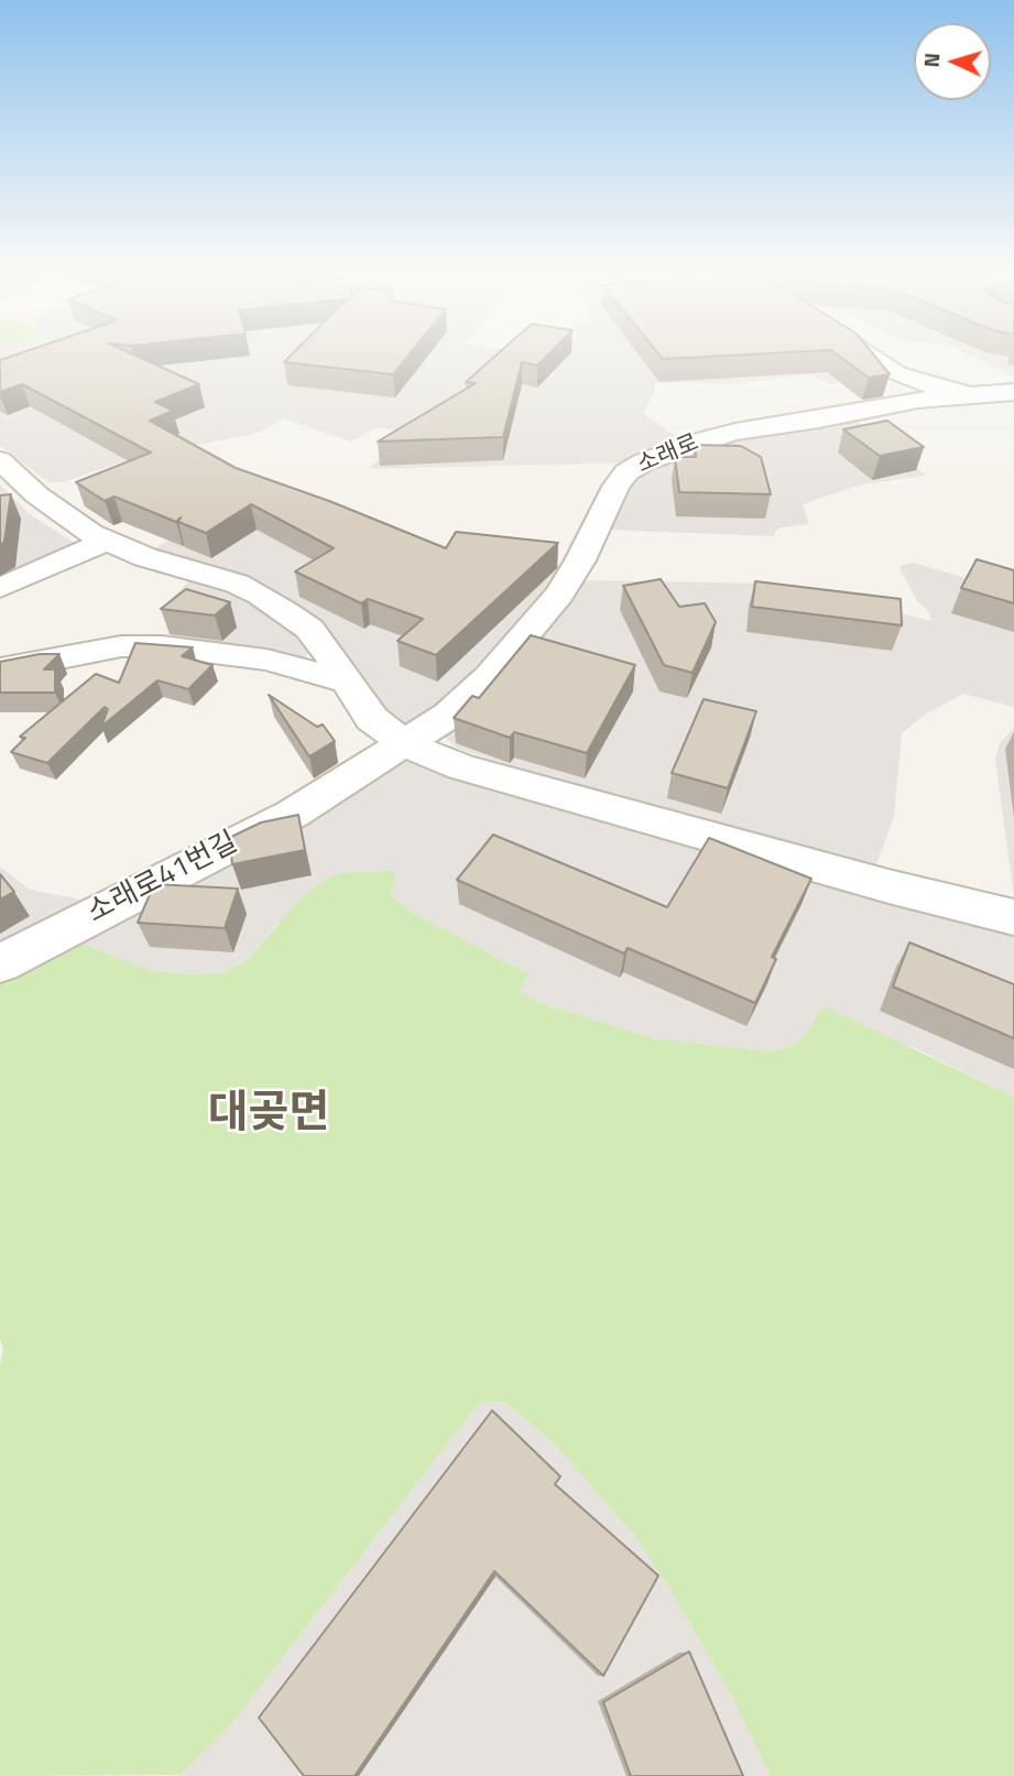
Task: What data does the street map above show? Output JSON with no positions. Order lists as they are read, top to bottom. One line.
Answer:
{"streets":{"street":["소래로","소래로41번길"]},"crossings":[["소래로","소래로41번길"]],"districts":["대곶면"],"north":"left"}
